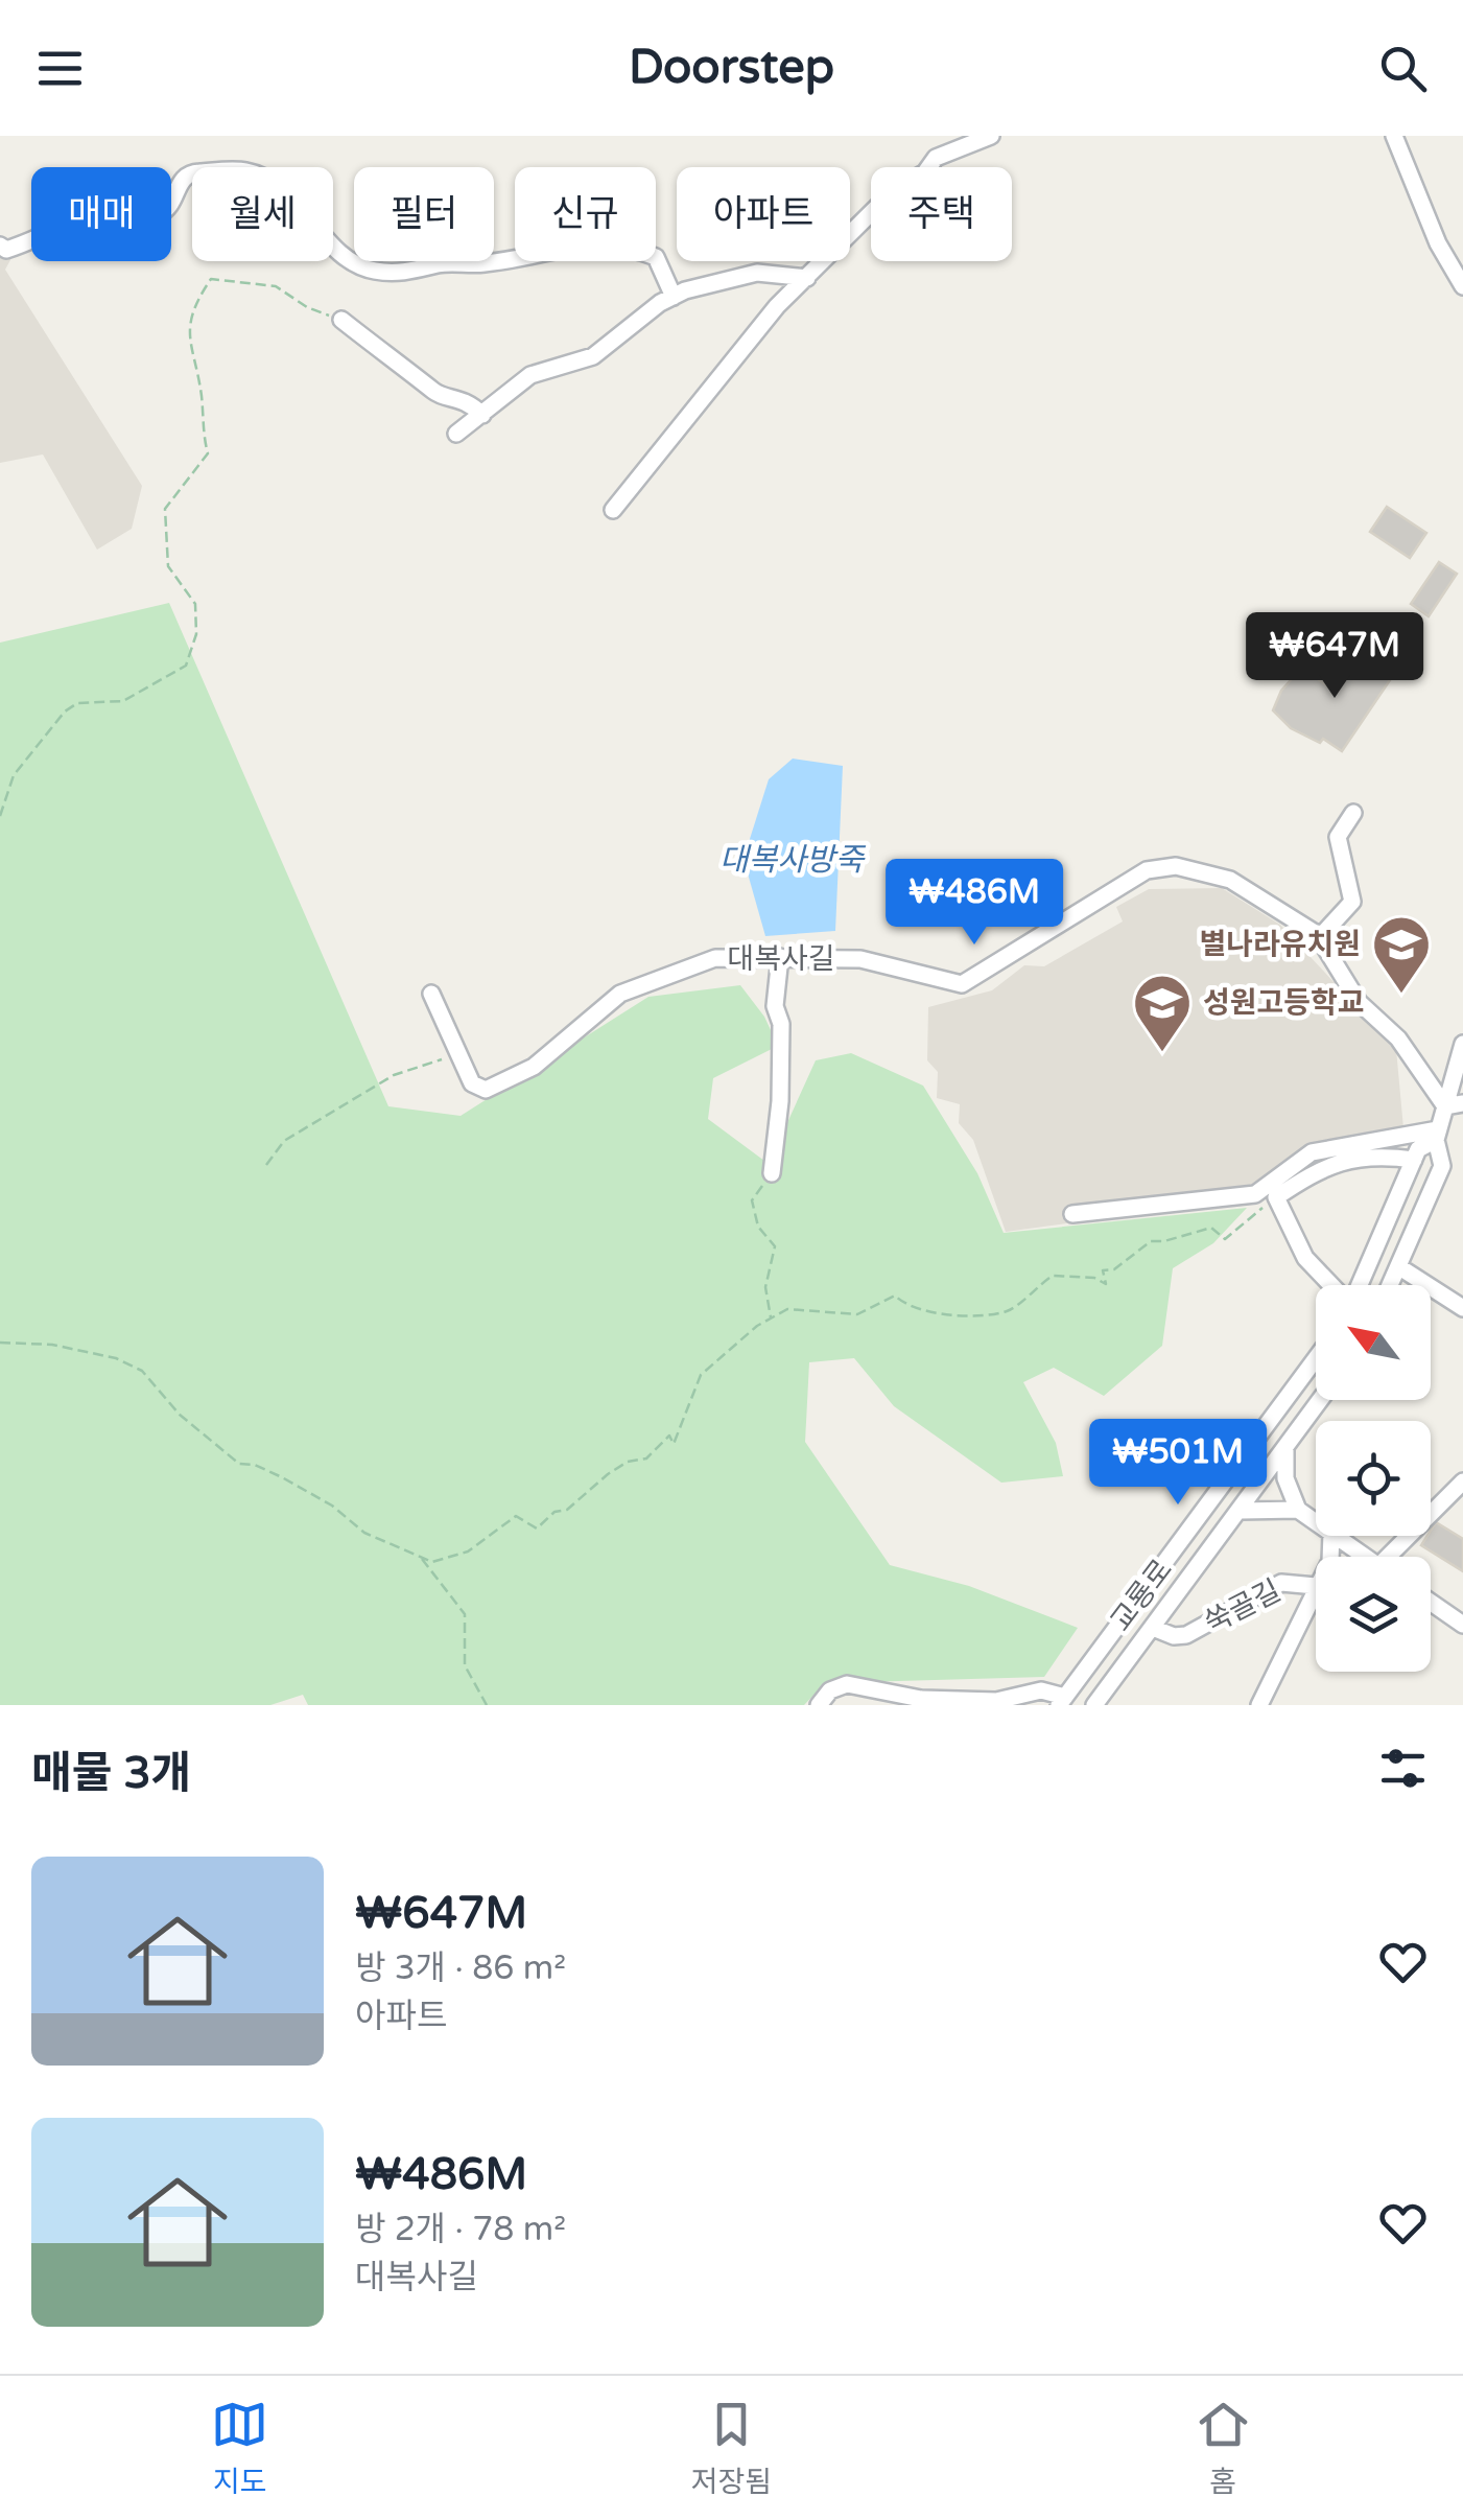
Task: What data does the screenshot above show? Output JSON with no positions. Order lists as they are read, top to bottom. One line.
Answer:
{"streets":{"street":["대복사길","교룡로","쑥골길"]},"crossings":[["교룡로","쑥골길"]],"water":["대복사방죽"],"places":{"school or university":["별나라유치원","성원고등학교"]},"north":"top left","page":{"header":"Doorstep","chip":["매매","월세","필터","신규","아파트","주택"],"price":["₩647M","₩486M","₩501M"],"heading":"매물 3개","list":[{"name":"₩647M","note":"방 3개 · 86 m² · 아파트"},{"name":"₩486M","note":"방 2개 · 78 m² · 대복사길"}],"tabs":["지도","저장됨","홈"]}}
